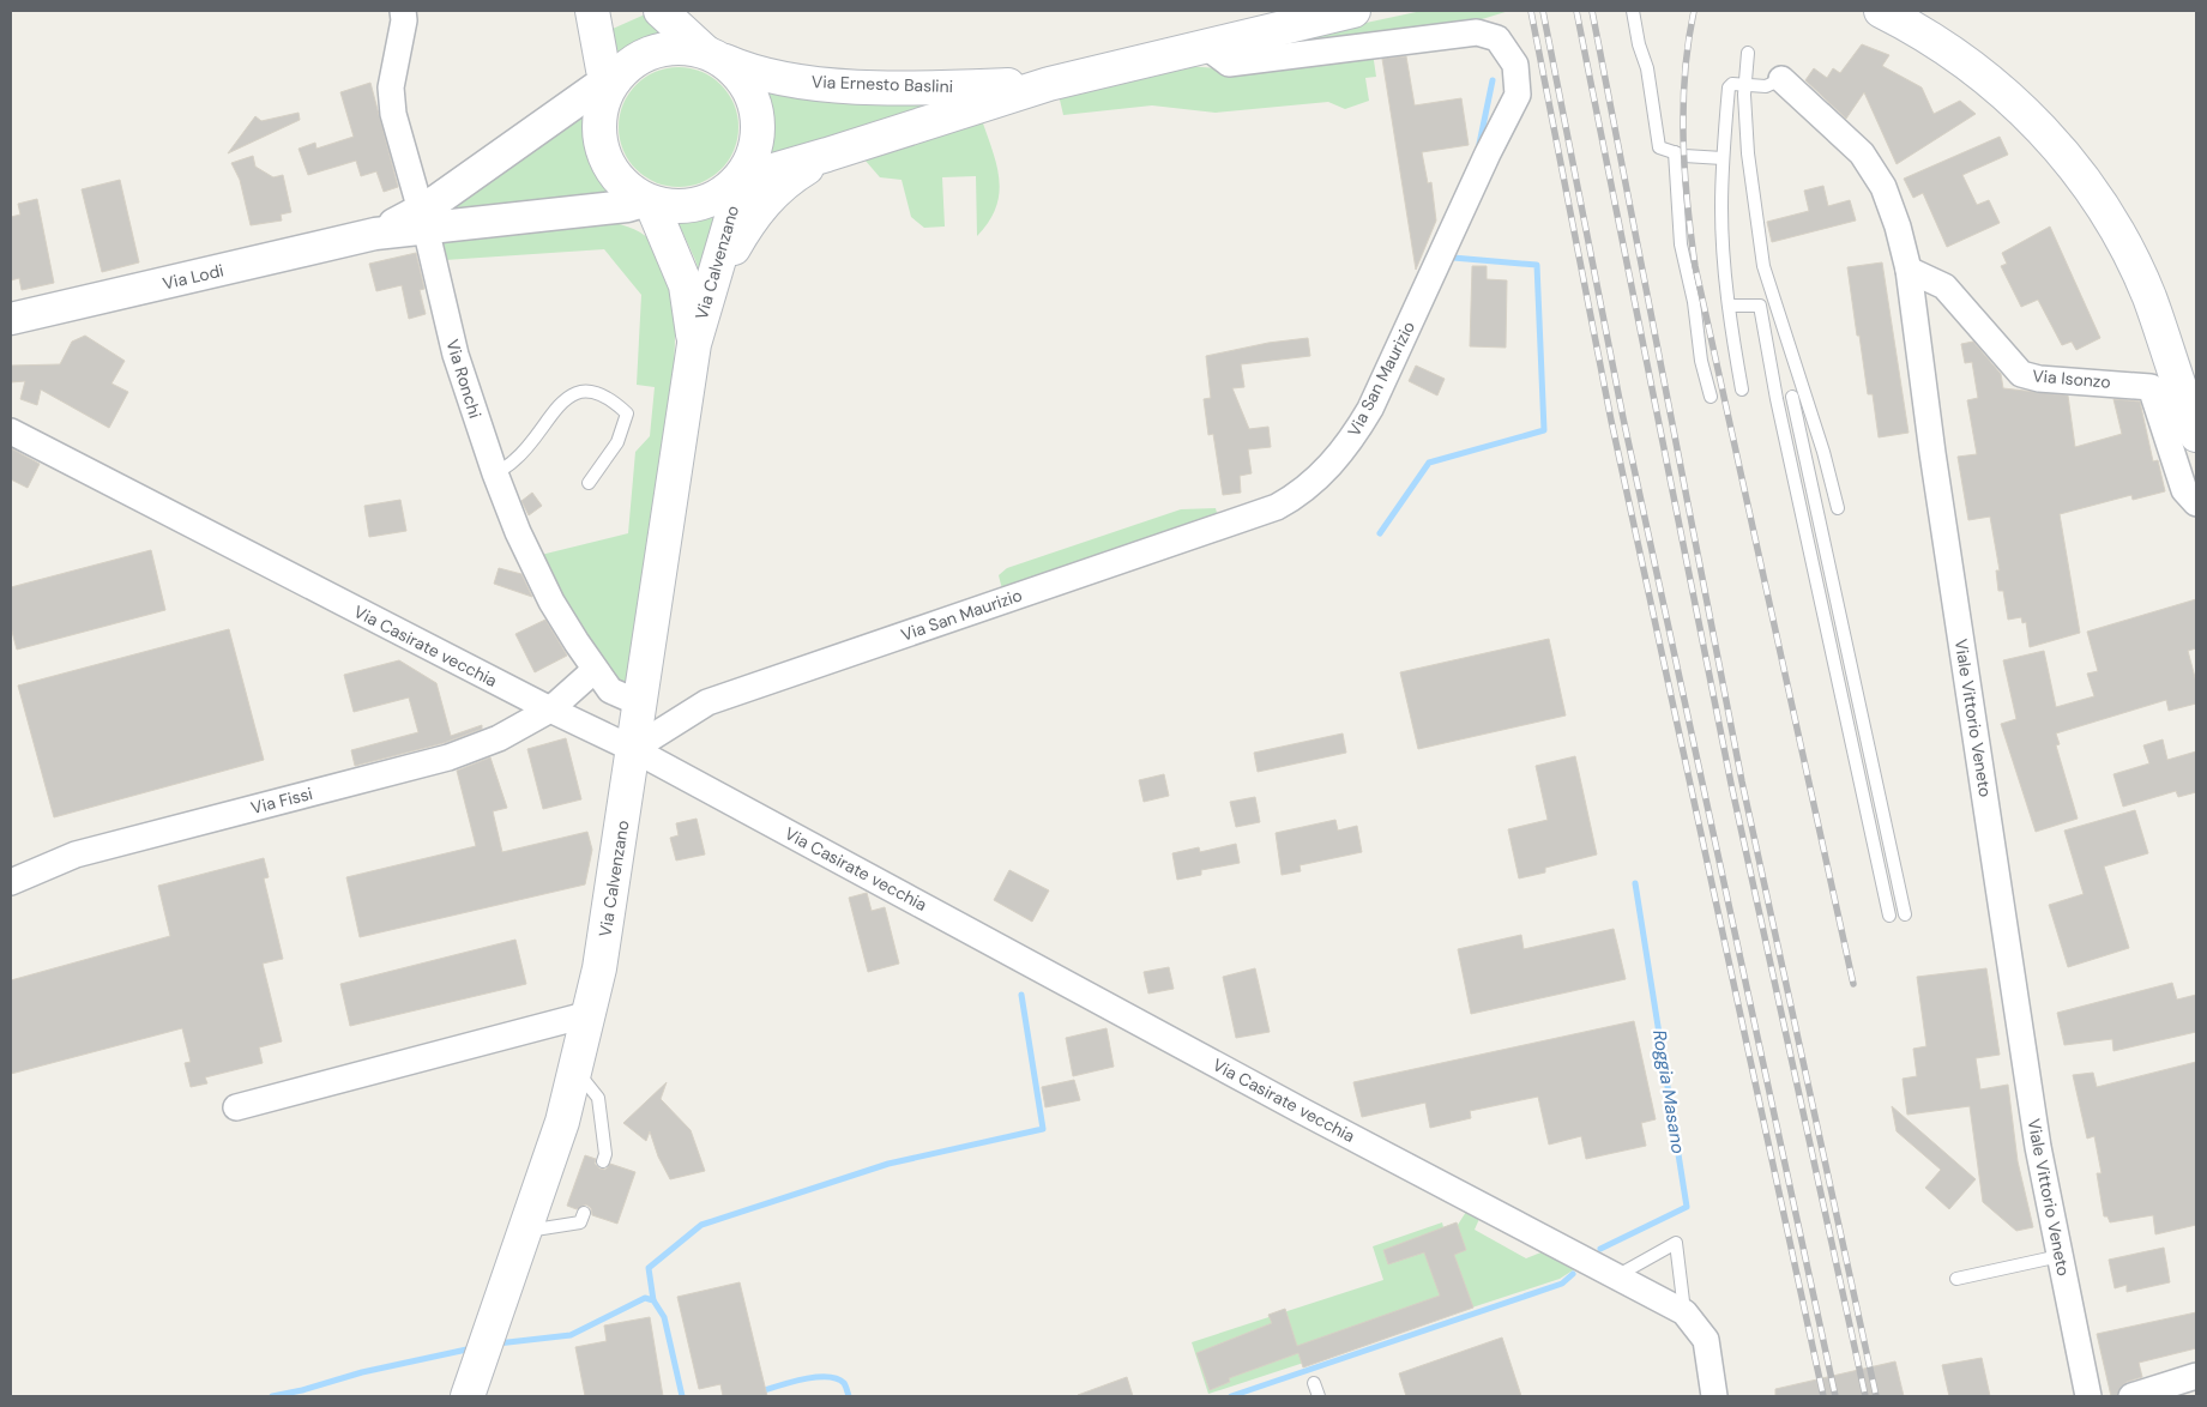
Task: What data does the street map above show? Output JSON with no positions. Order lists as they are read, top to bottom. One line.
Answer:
{"streets":{"main road":["Via Ernesto Baslini","Via Calvenzano"],"street":["Via Lodi","Via Ronchi","Via San Maurizio","Via Isonzo","Via Casirate vecchia","Viale Vittorio Veneto","Via Fissi"]},"crossings":[["Via Ernesto Baslini","Via Calvenzano"],["Via Ernesto Baslini","Via Lodi"],["Via Ernesto Baslini","Via San Maurizio"],["Via Calvenzano","Via Lodi"],["Via Calvenzano","Via Ronchi"],["Via Calvenzano","Via San Maurizio"],["Via Calvenzano","Via Casirate vecchia"],["Via Lodi","Via Ronchi"],["Via Ronchi","Via Fissi"],["Via San Maurizio","Via Casirate vecchia"],["Via Isonzo","Viale Vittorio Veneto"],["Via Casirate vecchia","Via Fissi"]],"water":["Roggia Masano"]}
